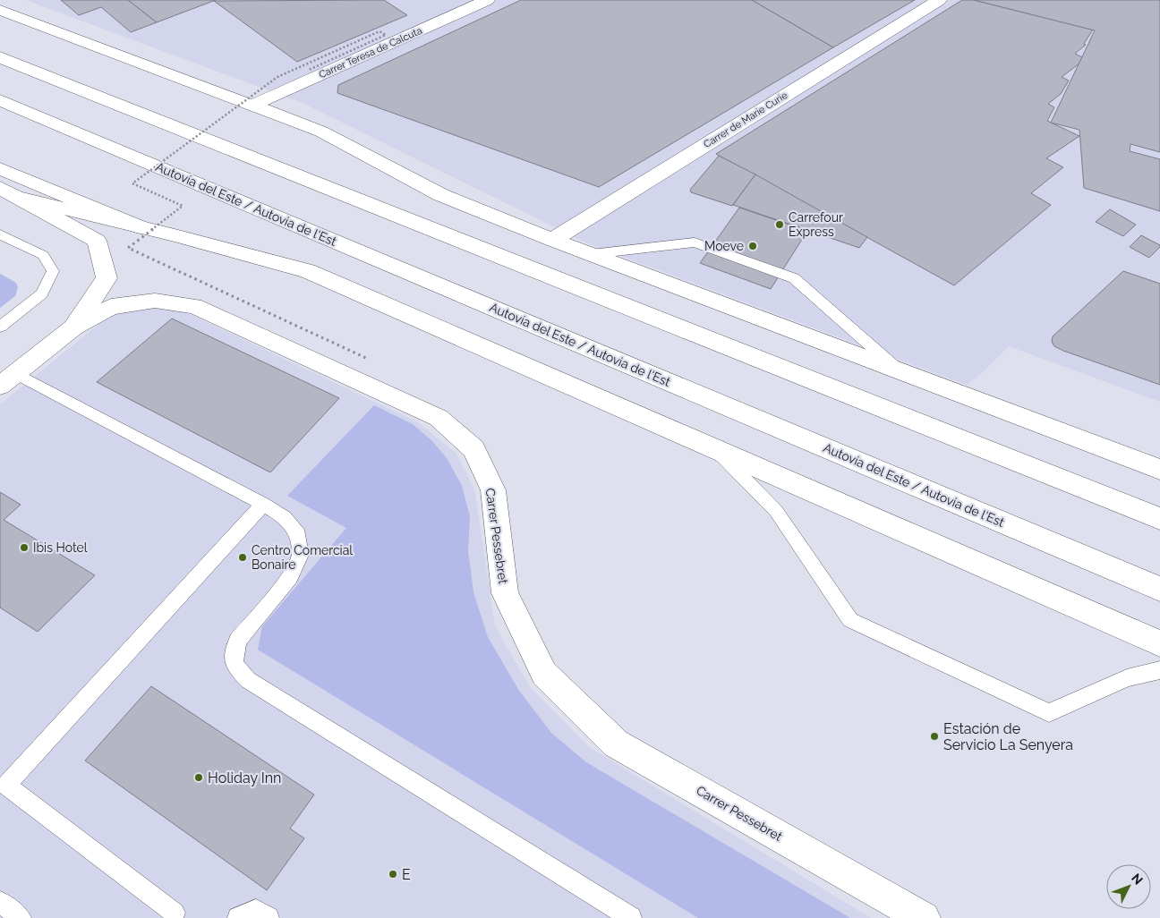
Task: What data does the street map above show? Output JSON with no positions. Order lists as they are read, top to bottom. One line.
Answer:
{"streets":{"main road":["Carrer Teresa de Calcuta","Carrer de Marie Curie","Autovía del Este / Autovia de l'Est","Carrer Pessebret"]},"places":["Carrefour Express","Moeve","Ibis Hotel","Centro Comercial Bonaire","Estación de Servicio La Senyera","Holiday Inn","E"],"north":"top right"}
